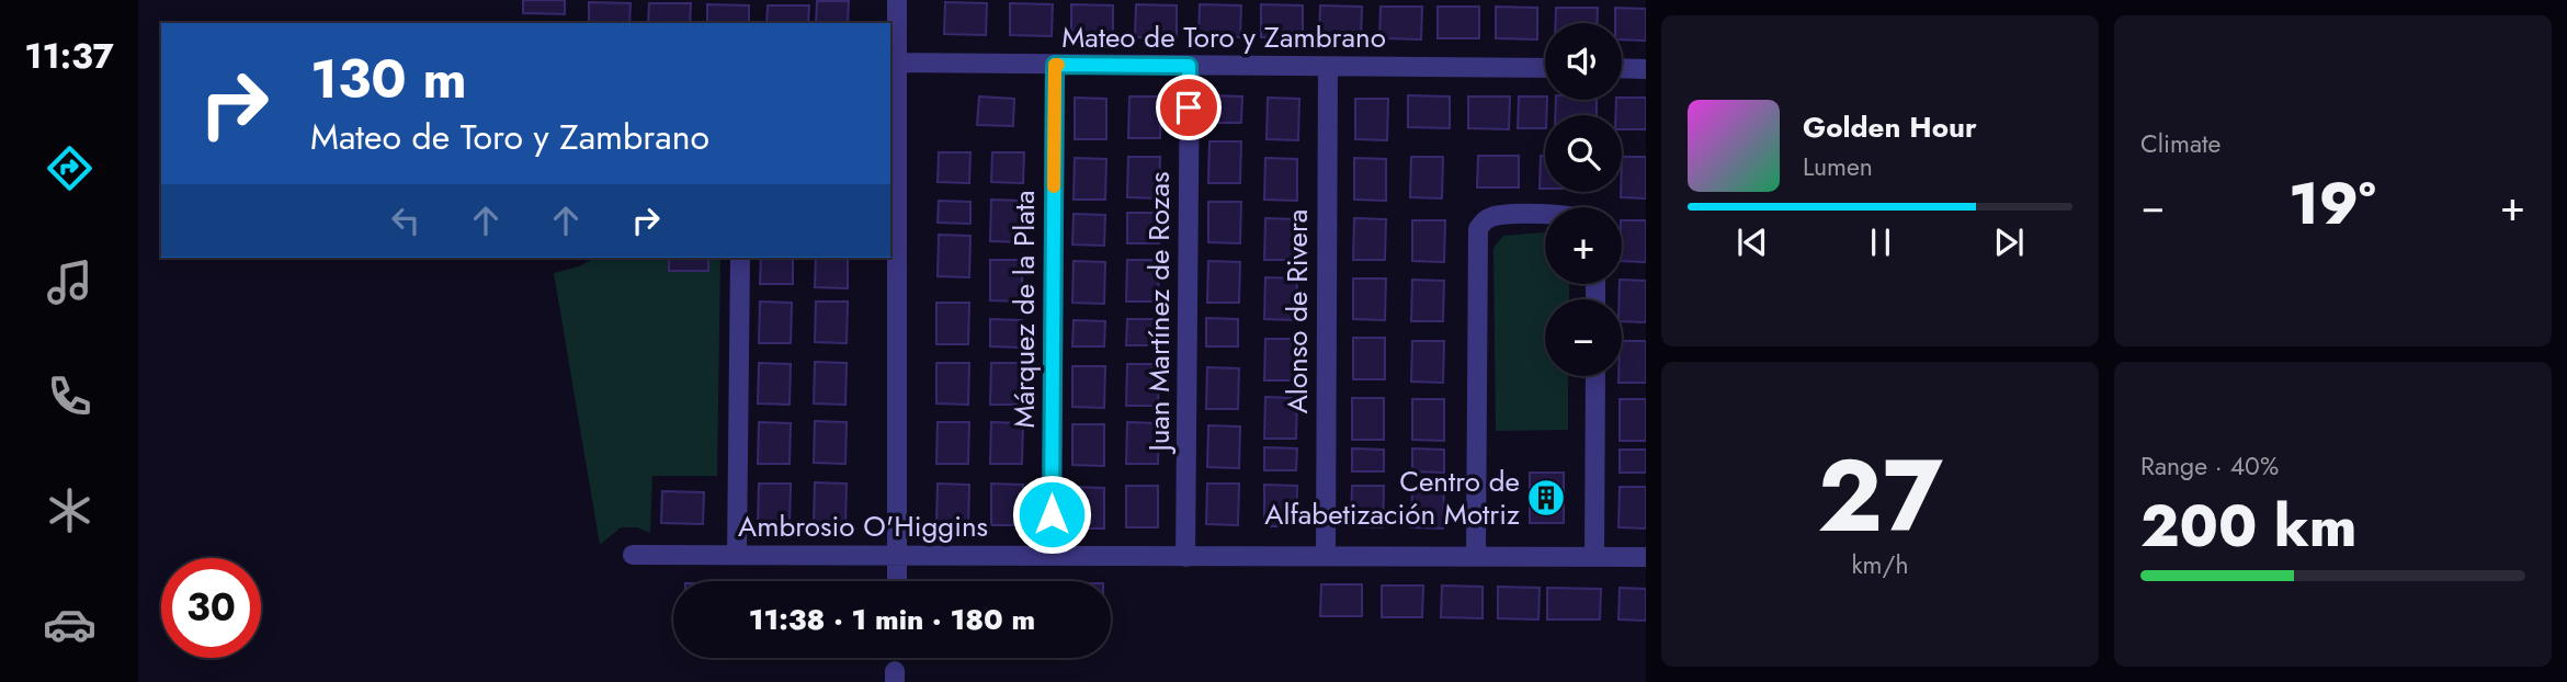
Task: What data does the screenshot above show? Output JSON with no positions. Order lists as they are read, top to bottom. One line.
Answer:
{"streets":{"street":["Mateo de Toro y Zambrano","Márquez de la Plata","Juan Martínez de Rozas","Alonso de Rivera","Ambrosio O'Higgins"]},"crossings":[["Mateo de Toro y Zambrano","Márquez de la Plata"],["Mateo de Toro y Zambrano","Juan Martínez de Rozas"],["Mateo de Toro y Zambrano","Alonso de Rivera"],["Márquez de la Plata","Ambrosio O'Higgins"],["Juan Martínez de Rozas","Ambrosio O'Higgins"],["Alonso de Rivera","Ambrosio O'Higgins"]],"places":{"building":["Centro de Alfabetización Motriz"]},"page":{"tabs":"11:37","tile":["Climate",["27","km/h"],["Range · 40%","200 km"]],"map_buttons":["+","−"],"turn":["130 m","Mateo de Toro y Zambrano"],"song":["Golden Hour","Lumen"],"heat":["−","19°","+"],"limit":"30","trip":"11:38 · 1 min · 180 m"}}
